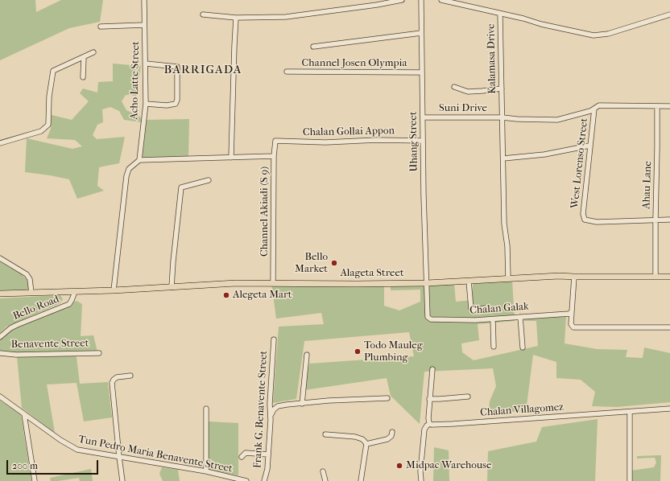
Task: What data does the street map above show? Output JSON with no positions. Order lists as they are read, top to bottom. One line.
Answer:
{"streets":{"main road":["Alageta Street"],"street":["Kalamasa Drive","Channel Josen Olympia","Acho Latte Street","Suni Drive","Chalan Gollai Appon","Uhang Street","West Lorenso Street","Ahau Lane","Channel Akiadi (S 9)","Bello Road","Chalan Galak","Benavente Street","Frank G. Benavente Street","Chalan Villagomez","Tun Pedro Maria Benavente Street"]},"crossings":[["Kalamasa Drive","Suni Drive"],["Kalamasa Drive","Alageta Street"],["Channel Josen Olympia","Uhang Street"],["Suni Drive","Uhang Street"],["Suni Drive","West Lorenso Street"],["Suni Drive","Ahau Lane"],["Chalan Gollai Appon","Uhang Street"],["Chalan Gollai Appon","Channel Akiadi (S 9)"],["Uhang Street","Alageta Street"],["Uhang Street","Chalan Galak"],["West Lorenso Street","Ahau Lane"],["Ahau Lane","Alageta Street"],["Channel Akiadi (S 9)","Alageta Street"],["Alageta Street","Bello Road"],["Alageta Street","Chalan Galak"]],"districts":["BARRIGADA"],"places":["Bello Market","Alegeta Mart","Todo Mauleg Plumbing","Midpac Warehouse"],"scale_bar":"200 m"}
